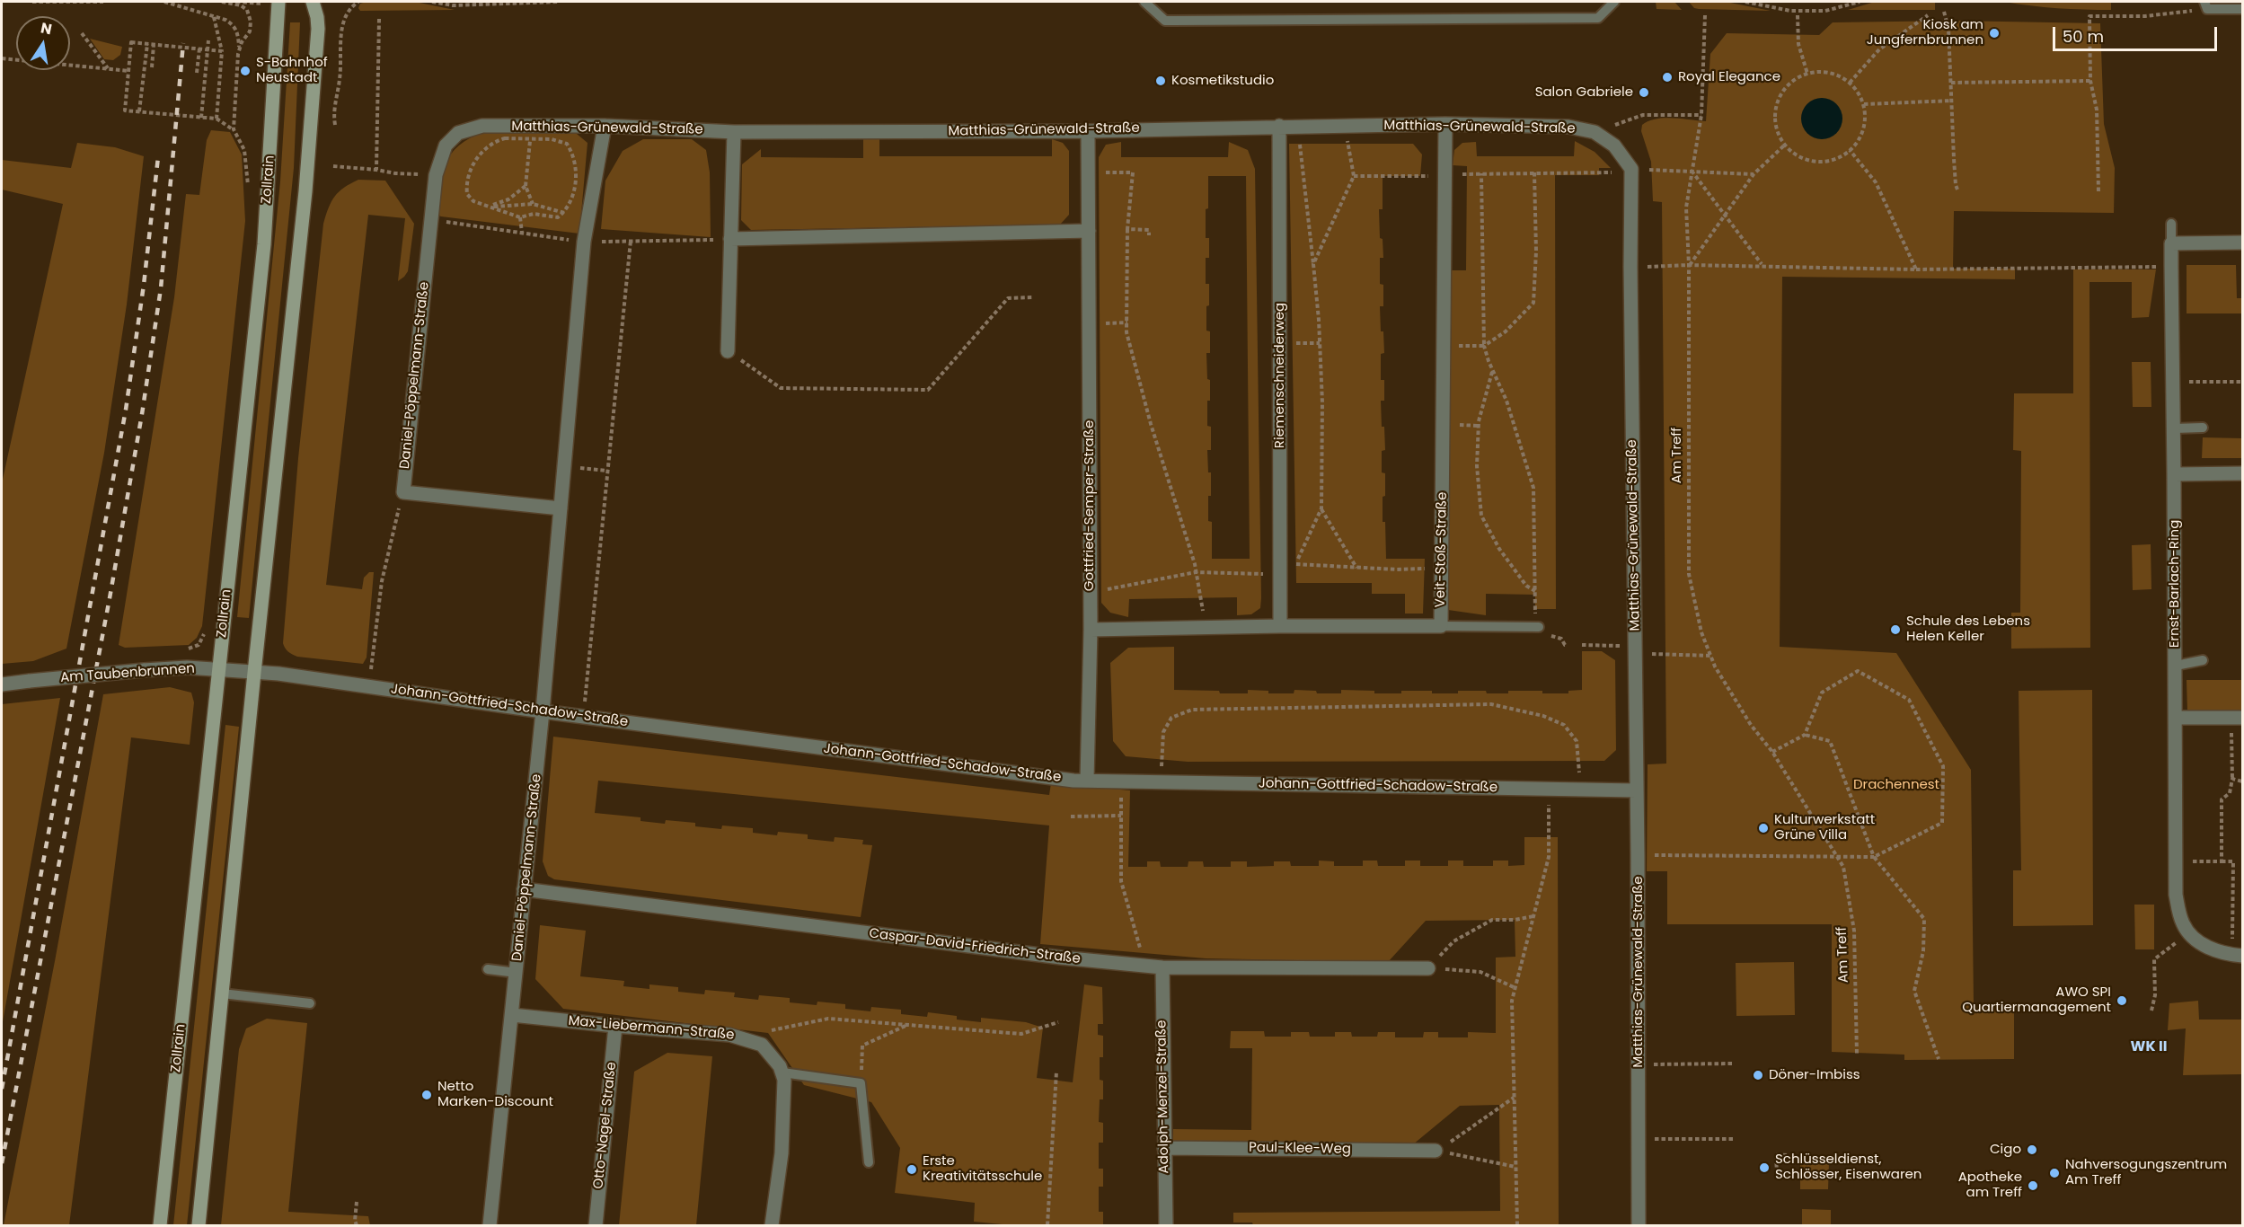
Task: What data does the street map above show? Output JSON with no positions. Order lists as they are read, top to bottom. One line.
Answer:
{"streets":{"main road":["Zollrain"],"street":["Matthias-Grünewald-Straße","Daniel-Pöppelmann-Straße","Riemenschneiderweg","Gottfried-Semper-Straße","Veit-Stoß-Straße","Ernst-Barlach-Ring","Am Taubenbrunnen","Johann-Gottfried-Schadow-Straße","Caspar-David-Friedrich-Straße","Max-Liebermann-Straße","Adolph-Menzel-Straße","Otto-Nagel-Straße","Paul-Klee-Weg"],"path":["Am Treff"]},"crossings":[["Matthias-Grünewald-Straße","Daniel-Pöppelmann-Straße"],["Matthias-Grünewald-Straße","Riemenschneiderweg"],["Matthias-Grünewald-Straße","Gottfried-Semper-Straße"],["Matthias-Grünewald-Straße","Veit-Stoß-Straße"],["Matthias-Grünewald-Straße","Johann-Gottfried-Schadow-Straße"],["Zollrain","Am Taubenbrunnen"],["Daniel-Pöppelmann-Straße","Johann-Gottfried-Schadow-Straße"],["Daniel-Pöppelmann-Straße","Caspar-David-Friedrich-Straße"],["Daniel-Pöppelmann-Straße","Max-Liebermann-Straße"],["Riemenschneiderweg","Veit-Stoß-Straße"],["Gottfried-Semper-Straße","Veit-Stoß-Straße"],["Gottfried-Semper-Straße","Johann-Gottfried-Schadow-Straße"],["Am Taubenbrunnen","Johann-Gottfried-Schadow-Straße"],["Caspar-David-Friedrich-Straße","Adolph-Menzel-Straße"],["Max-Liebermann-Straße","Otto-Nagel-Straße"],["Adolph-Menzel-Straße","Paul-Klee-Weg"]],"districts":["WK II"],"parks":["Drachennest"],"places":["Kiosk am Jungfernbrunnen","S-Bahnhof Neustadt","Royal Elegance","Kosmetikstudio","Salon Gabriele","Schule des Lebens Helen Keller","Kulturwerkstatt Grüne Villa","AWO SPI Quartiermanagement","Döner-Imbiss","Netto Marken-Discount","Cigo","Schlüsseldienst, Schlösser, Eisenwaren","Erste Kreativitätsschule","Nahversogungszentrum Am Treff","Apotheke am Treff"],"scale_bar":"50 m","north":"top"}
